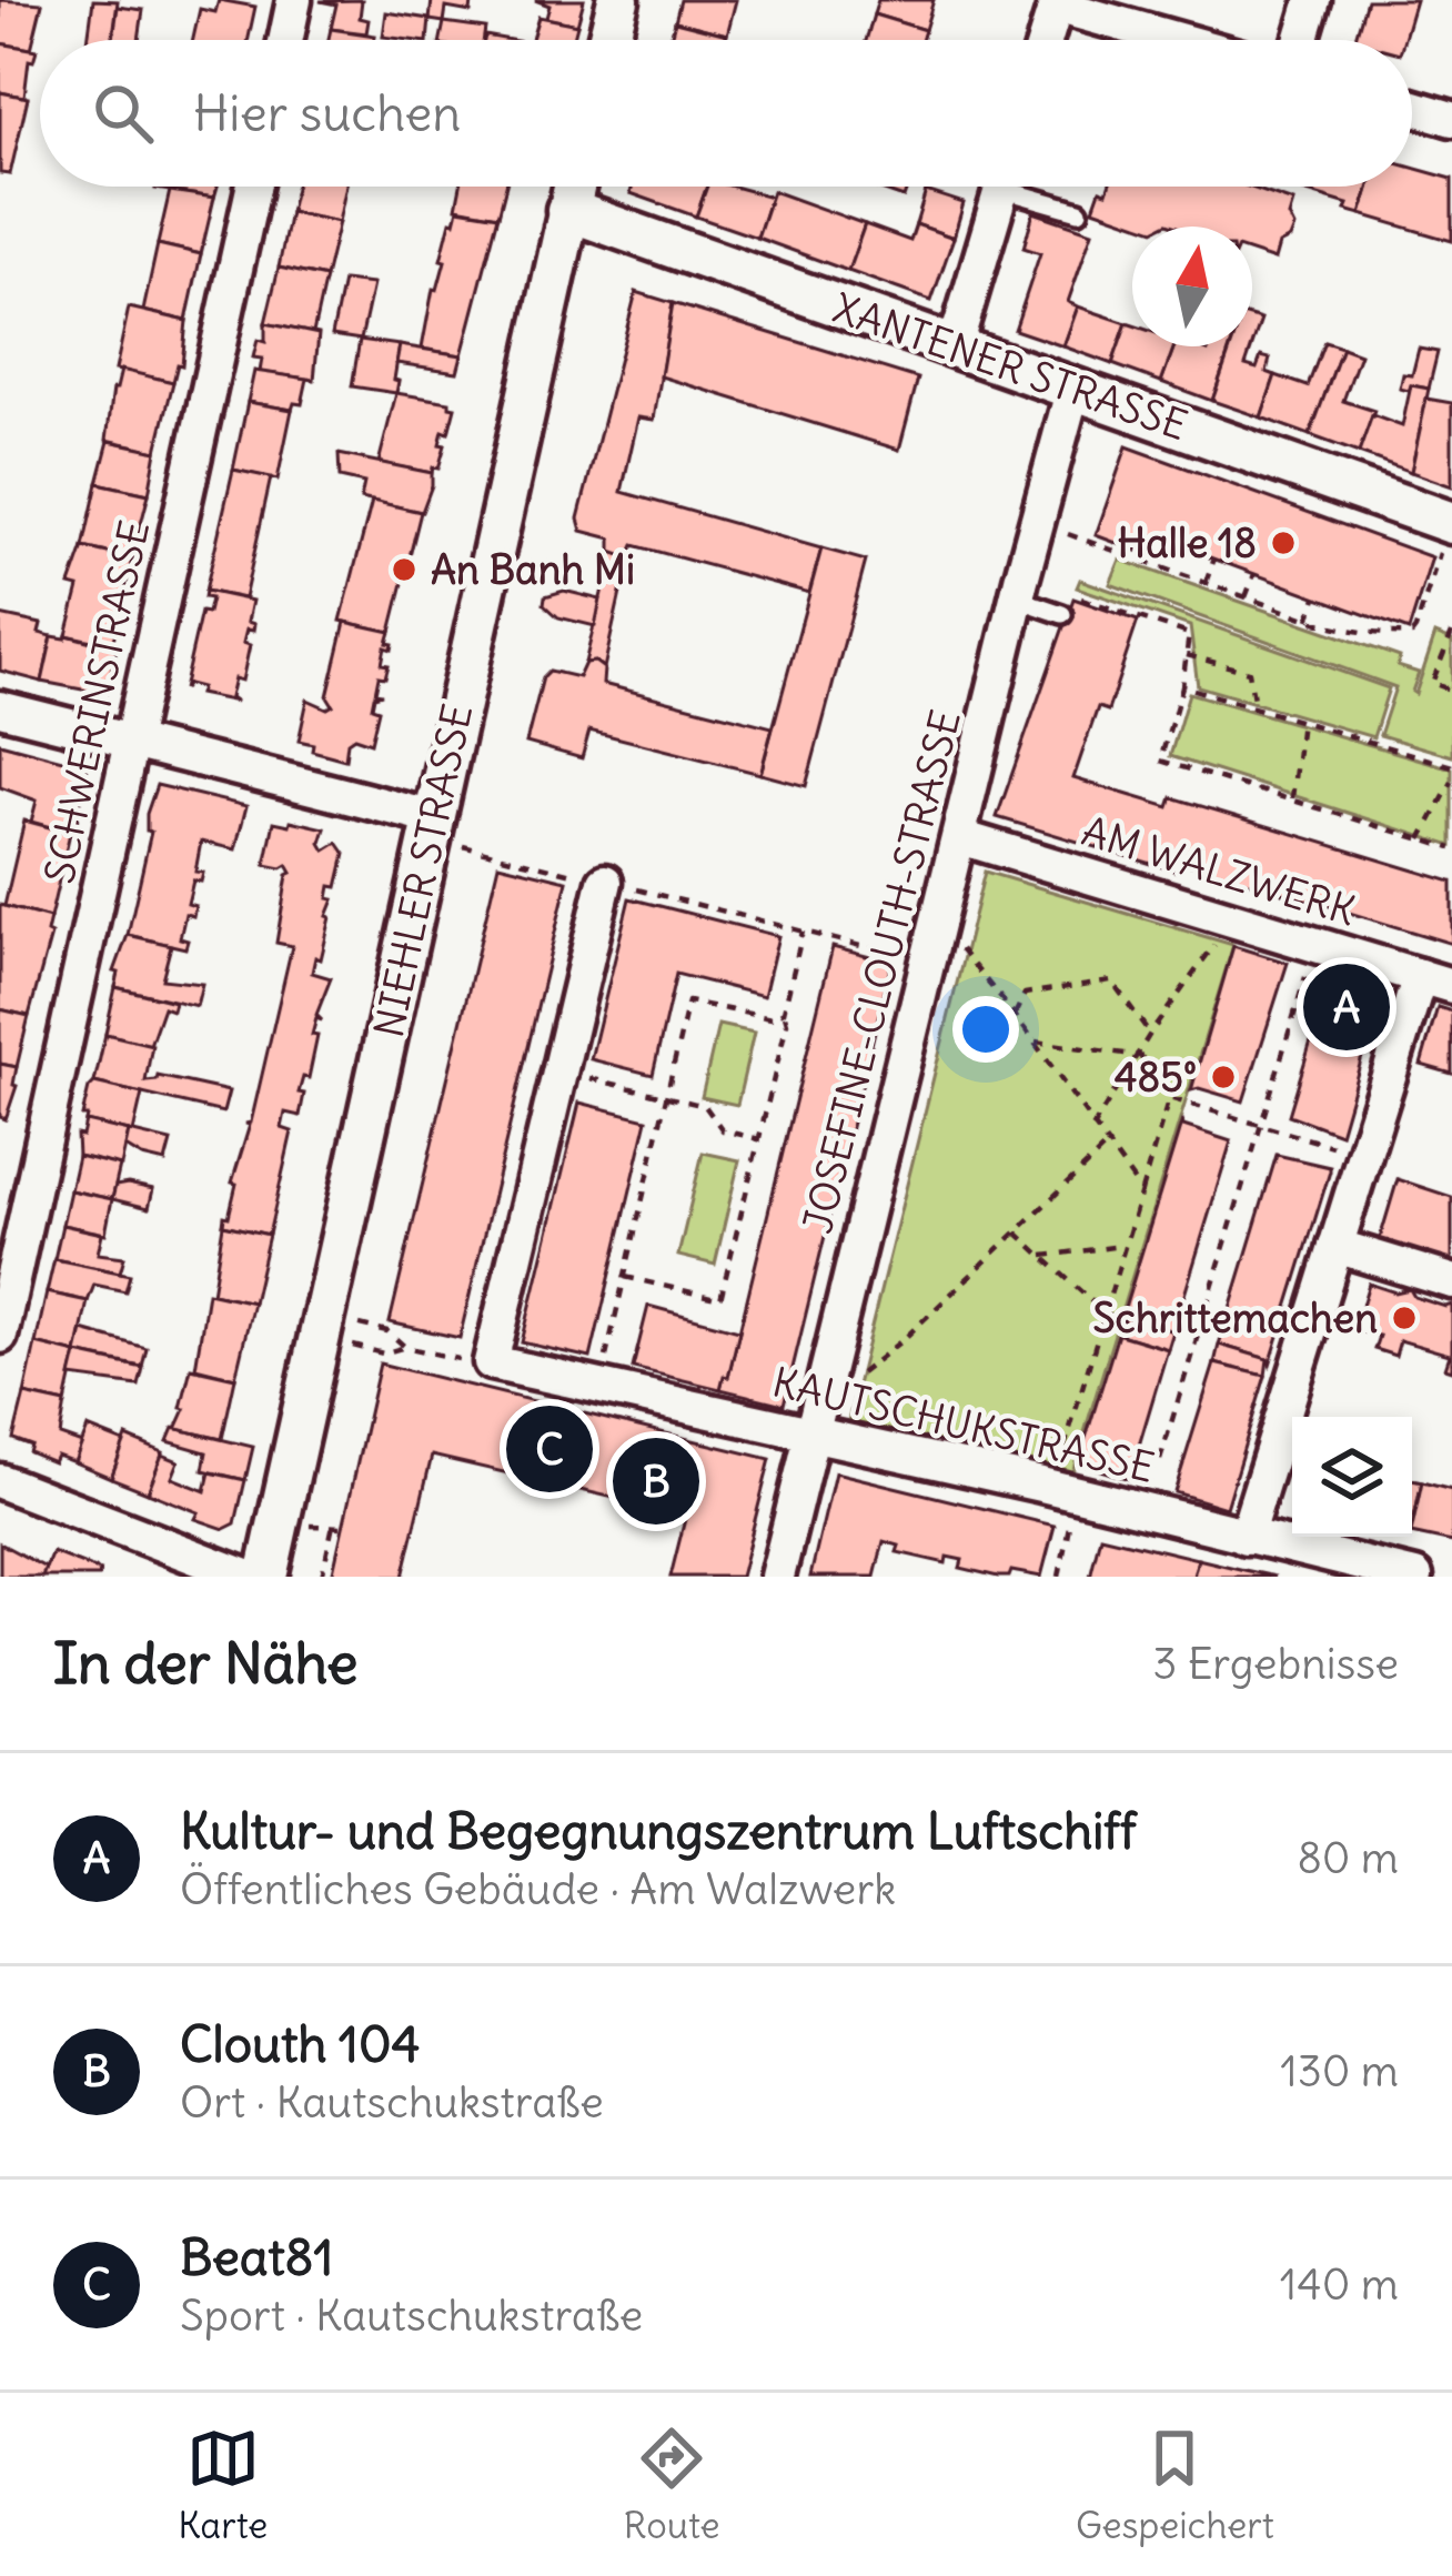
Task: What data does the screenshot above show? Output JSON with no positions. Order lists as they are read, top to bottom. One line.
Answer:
{"streets":{"street":["XANTENER STRASSE","SCHWERINSTRASSE","NIEHLER STRASSE","AM WALZWERK","JOSEFINE-CLOUTH-STRASSE","KAUTSCHUKSTRASSE"]},"crossings":[["XANTENER STRASSE","NIEHLER STRASSE"],["XANTENER STRASSE","JOSEFINE-CLOUTH-STRASSE"],["AM WALZWERK","JOSEFINE-CLOUTH-STRASSE"],["JOSEFINE-CLOUTH-STRASSE","KAUTSCHUKSTRASSE"]],"places":["Halle 18","An Banh Mi","485°","Schrittemachen"],"north":"top","page":{"search":"Hier suchen","pins":["A","C","B"],"heading":["In der Nähe","3 Ergebnisse"],"list":[{"mark":"A","name":"Kultur- und Begegnungszentrum Luftschiff","note":"Öffentliches Gebäude · Am Walzwerk","value":"80 m"},{"mark":"B","name":"Clouth 104","note":"Ort · Kautschukstraße","value":"130 m"},{"mark":"C","name":"Beat81","note":"Sport · Kautschukstraße","value":"140 m"}],"nav":["Karte","Route","Gespeichert"]}}
